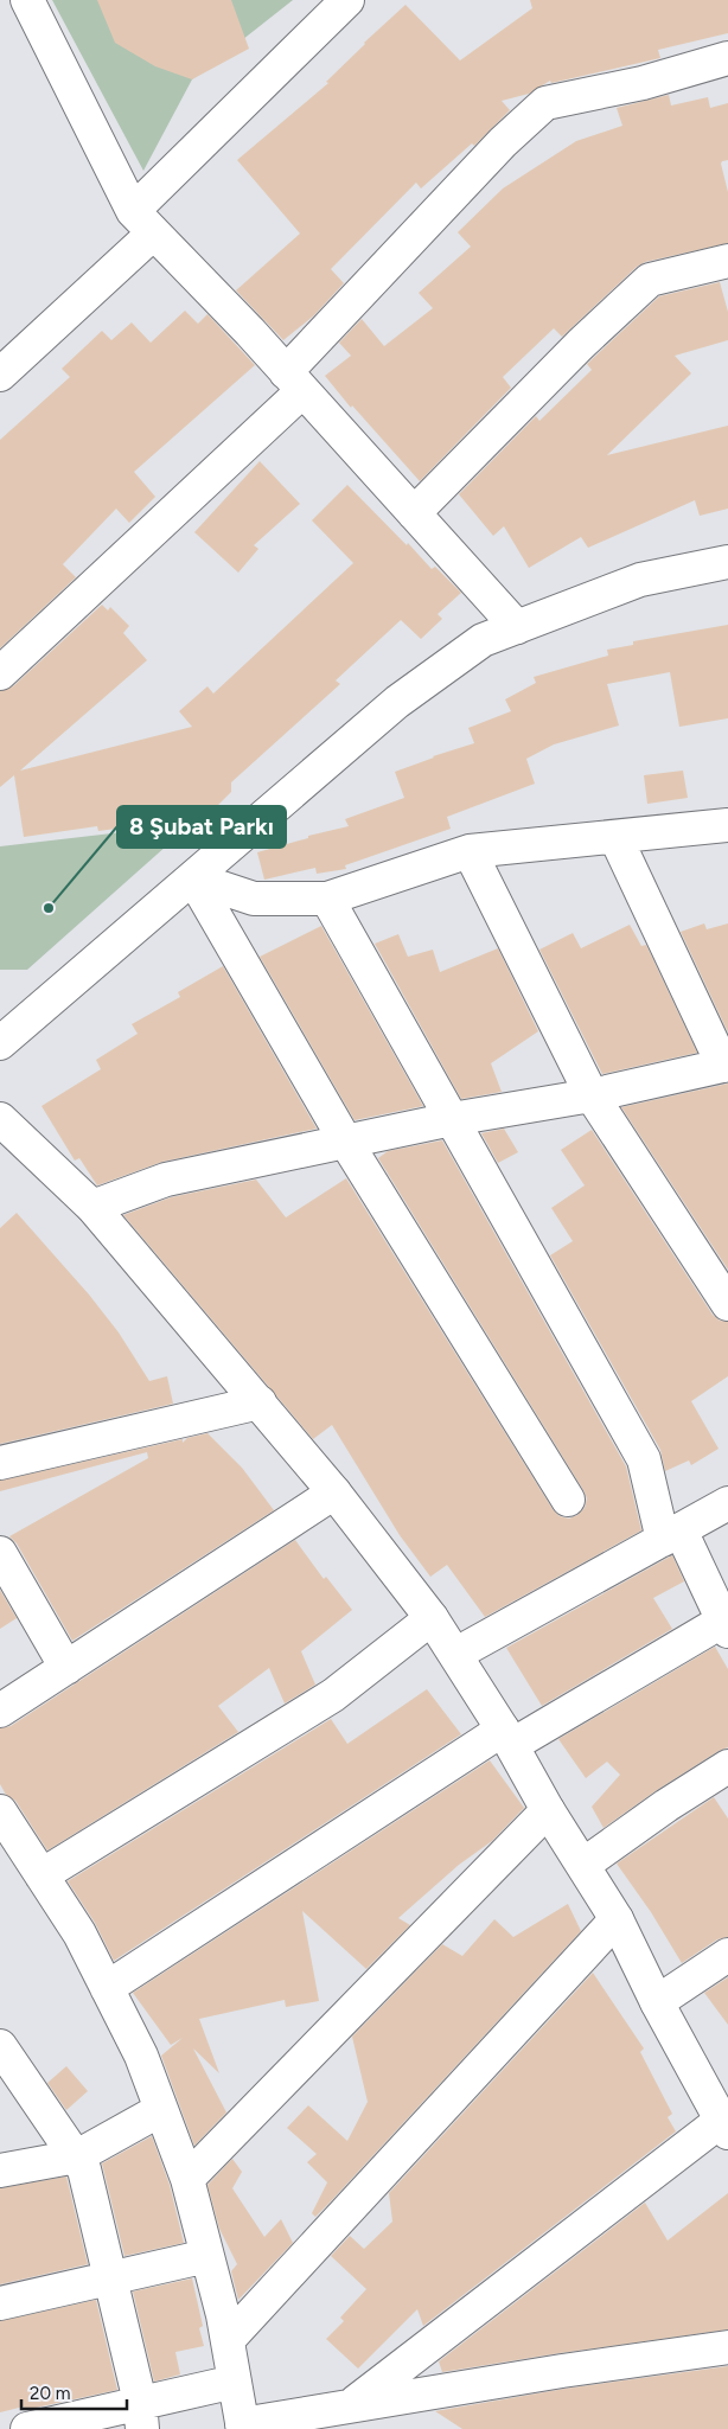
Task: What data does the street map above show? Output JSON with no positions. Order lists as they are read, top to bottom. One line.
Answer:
{"places":["8 Şubat Parkı"],"scale_bar":"20 m"}
